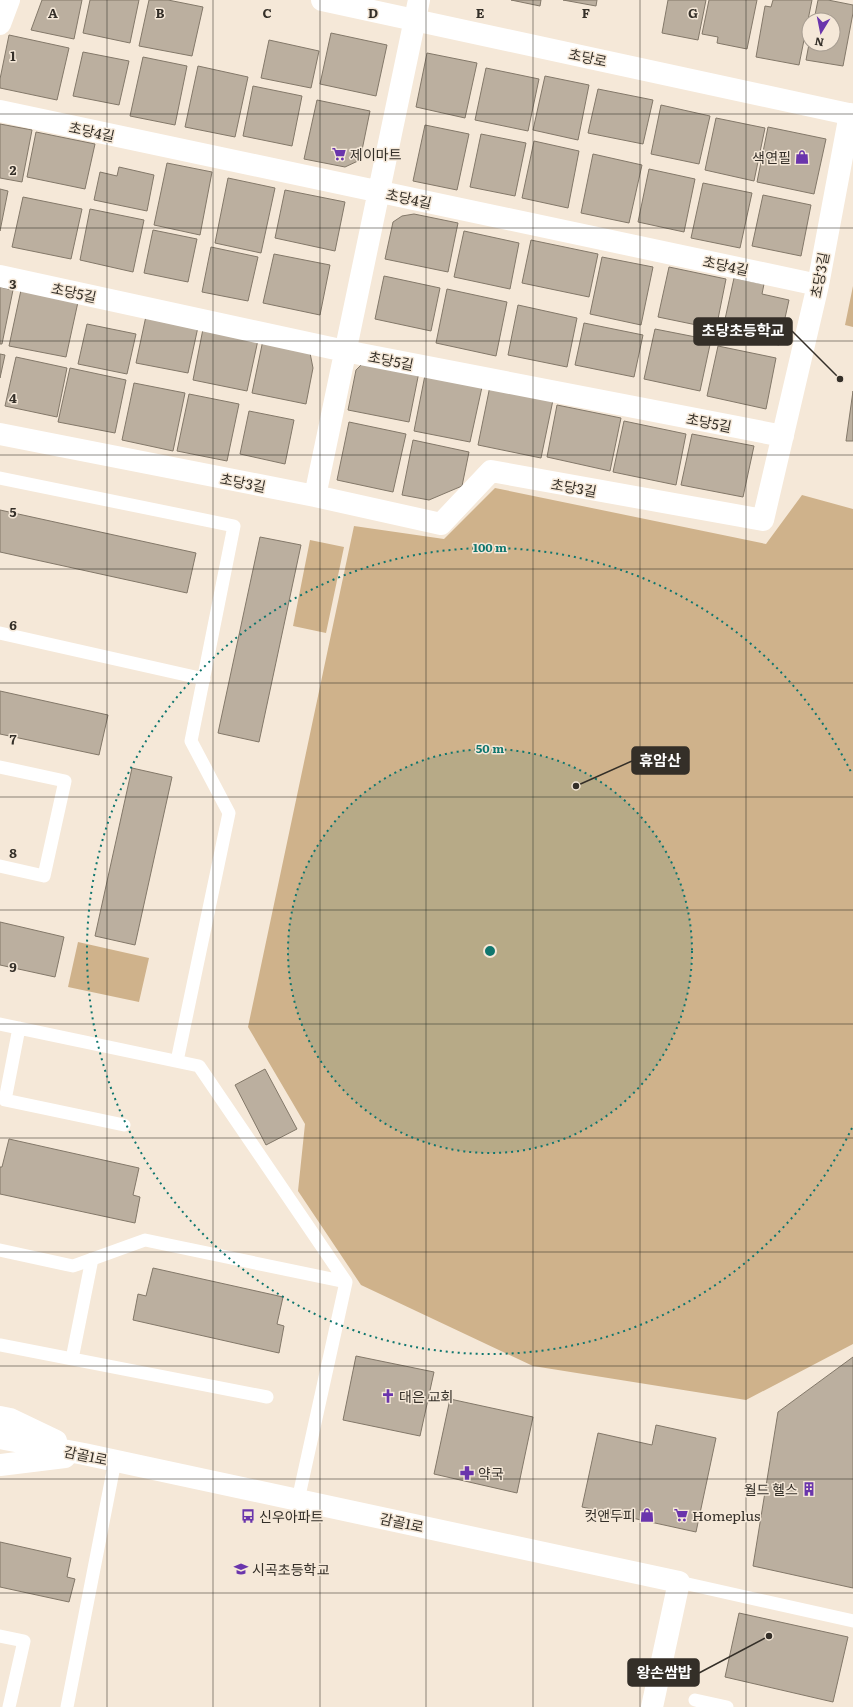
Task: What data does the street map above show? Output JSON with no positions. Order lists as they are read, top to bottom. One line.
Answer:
{"streets":{"street":["초당로","초당4길","초당3길","초당5길","감골1로"]},"crossings":[["초당로","초당3길"],["초당4길","초당3길"],["초당3길","초당5길"]],"places":{"supermarket":["제이마트","Homeplus"],"shop":["색연필","컷앤두피"],"other":["초당초등학교","휴암산","왕손쌈밥"],"church":["대은 교회"],"pharmacy":["약국"],"building":["월드 헬스"],"bus stop":["신우아파트"],"school or university":["시곡초등학교"]},"north":"bottom","grid":{"columns":["A","B","C","D","E","F","G"],"rows":["1","2","3","4","5","6","7","8","9"]},"rings":["100 m","50 m"]}
